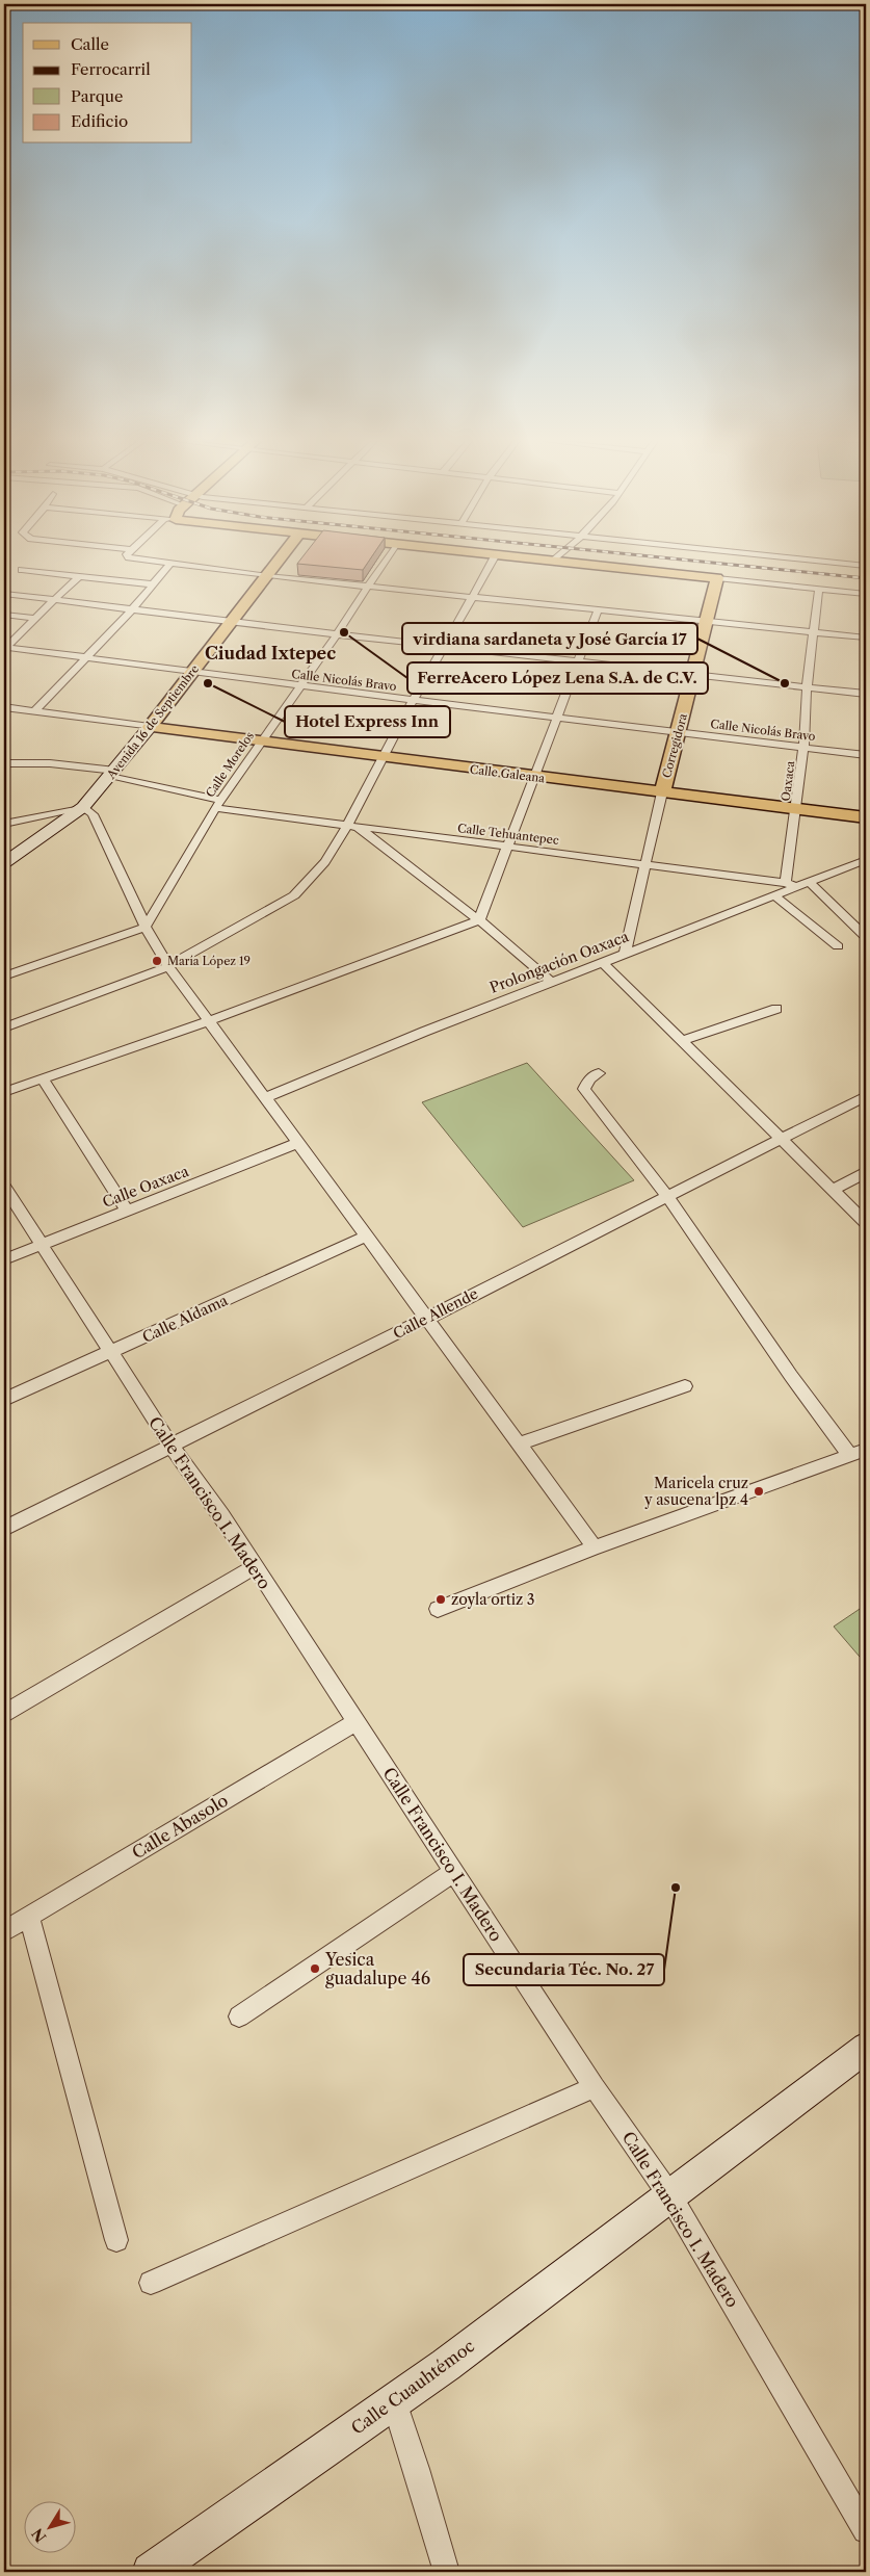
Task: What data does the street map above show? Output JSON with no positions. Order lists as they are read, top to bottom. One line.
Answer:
{"streets":{"main road":["Avenida 16 de Septiembre","Corregidora","Calle Galeana"],"street":["Calle Nicolás Bravo","Calle Morelos","Oaxaca","Calle Tehuantepec","Prolongación Oaxaca","Calle Oaxaca","Calle Allende","Calle Aldama","Calle Francisco I. Madero","Calle Abasolo","Calle Cuauhtémoc"]},"crossings":[["Calle Nicolás Bravo","Avenida 16 de Septiembre"],["Calle Nicolás Bravo","Corregidora"],["Calle Nicolás Bravo","Calle Morelos"],["Calle Nicolás Bravo","Oaxaca"],["Avenida 16 de Septiembre","Calle Galeana"],["Avenida 16 de Septiembre","Calle Tehuantepec"],["Corregidora","Calle Galeana"],["Calle Morelos","Calle Galeana"],["Calle Morelos","Calle Tehuantepec"],["Calle Galeana","Oaxaca"],["Oaxaca","Calle Tehuantepec"],["Oaxaca","Prolongación Oaxaca"],["Calle Tehuantepec","Prolongación Oaxaca"],["Calle Oaxaca","Calle Francisco I. Madero"],["Calle Allende","Calle Francisco I. Madero"],["Calle Aldama","Calle Francisco I. Madero"],["Calle Francisco I. Madero","Calle Abasolo"],["Calle Francisco I. Madero","Calle Cuauhtémoc"]],"districts":["Ciudad Ixtepec"],"places":["FerreAcero López Lena S.A. de C.V.","Hotel Express Inn","virdiana sardaneta y José García 17","María López 19","Maricela cruz y asucena lpz 4","zoyla ortiz 3","Secundaria Téc. No. 27","Yesica guadalupe 46"],"legend":["Calle","Ferrocarril","Parque","Edificio"],"north":"bottom left"}
